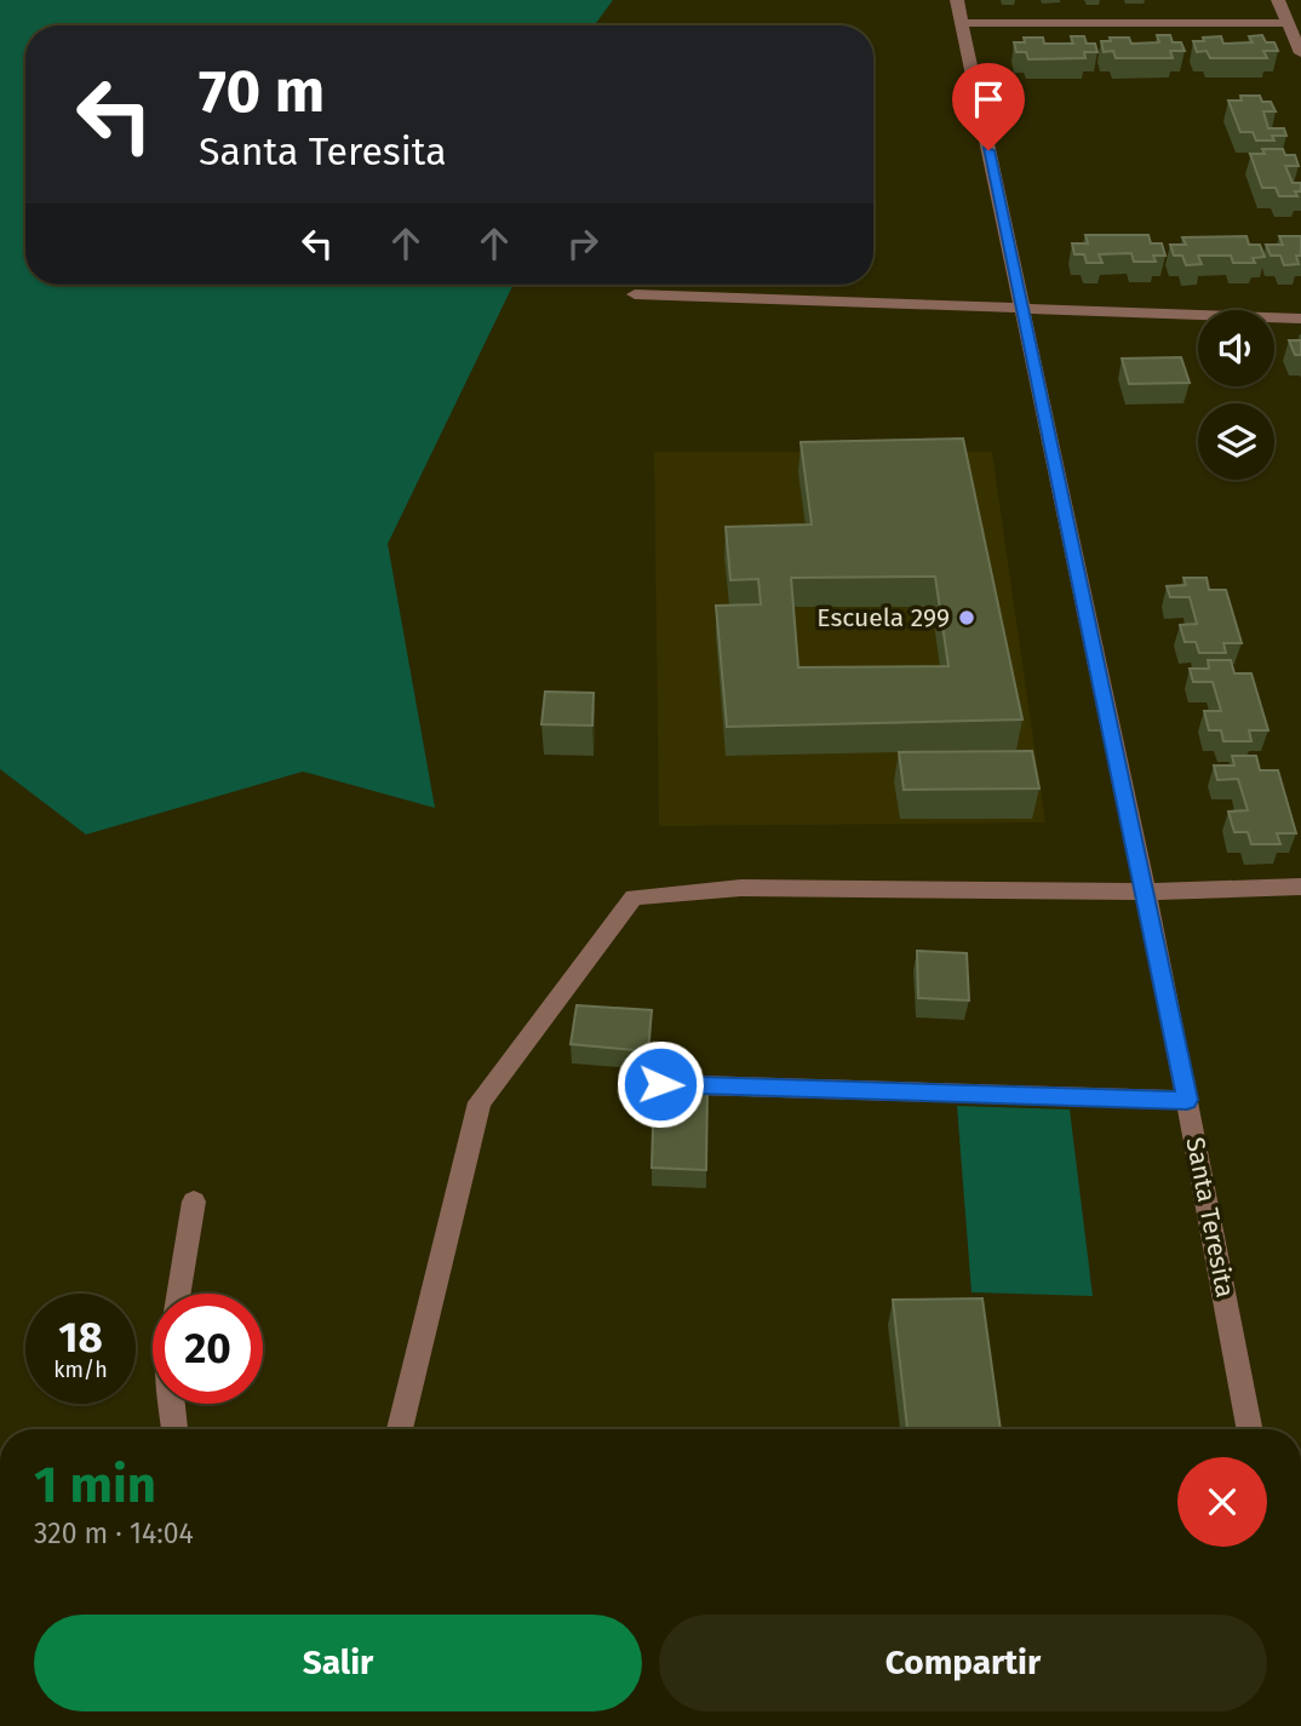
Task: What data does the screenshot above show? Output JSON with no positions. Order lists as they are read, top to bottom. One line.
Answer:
{"streets":{"street":["Santa Teresita"]},"places":["Escuela 299"],"page":{"turn":["70 m","Santa Teresita"],"speed":"18 km/h","limit":"20","heading":["1 min","320 m · 14:04"],"buttons":["Salir","Compartir"]}}
